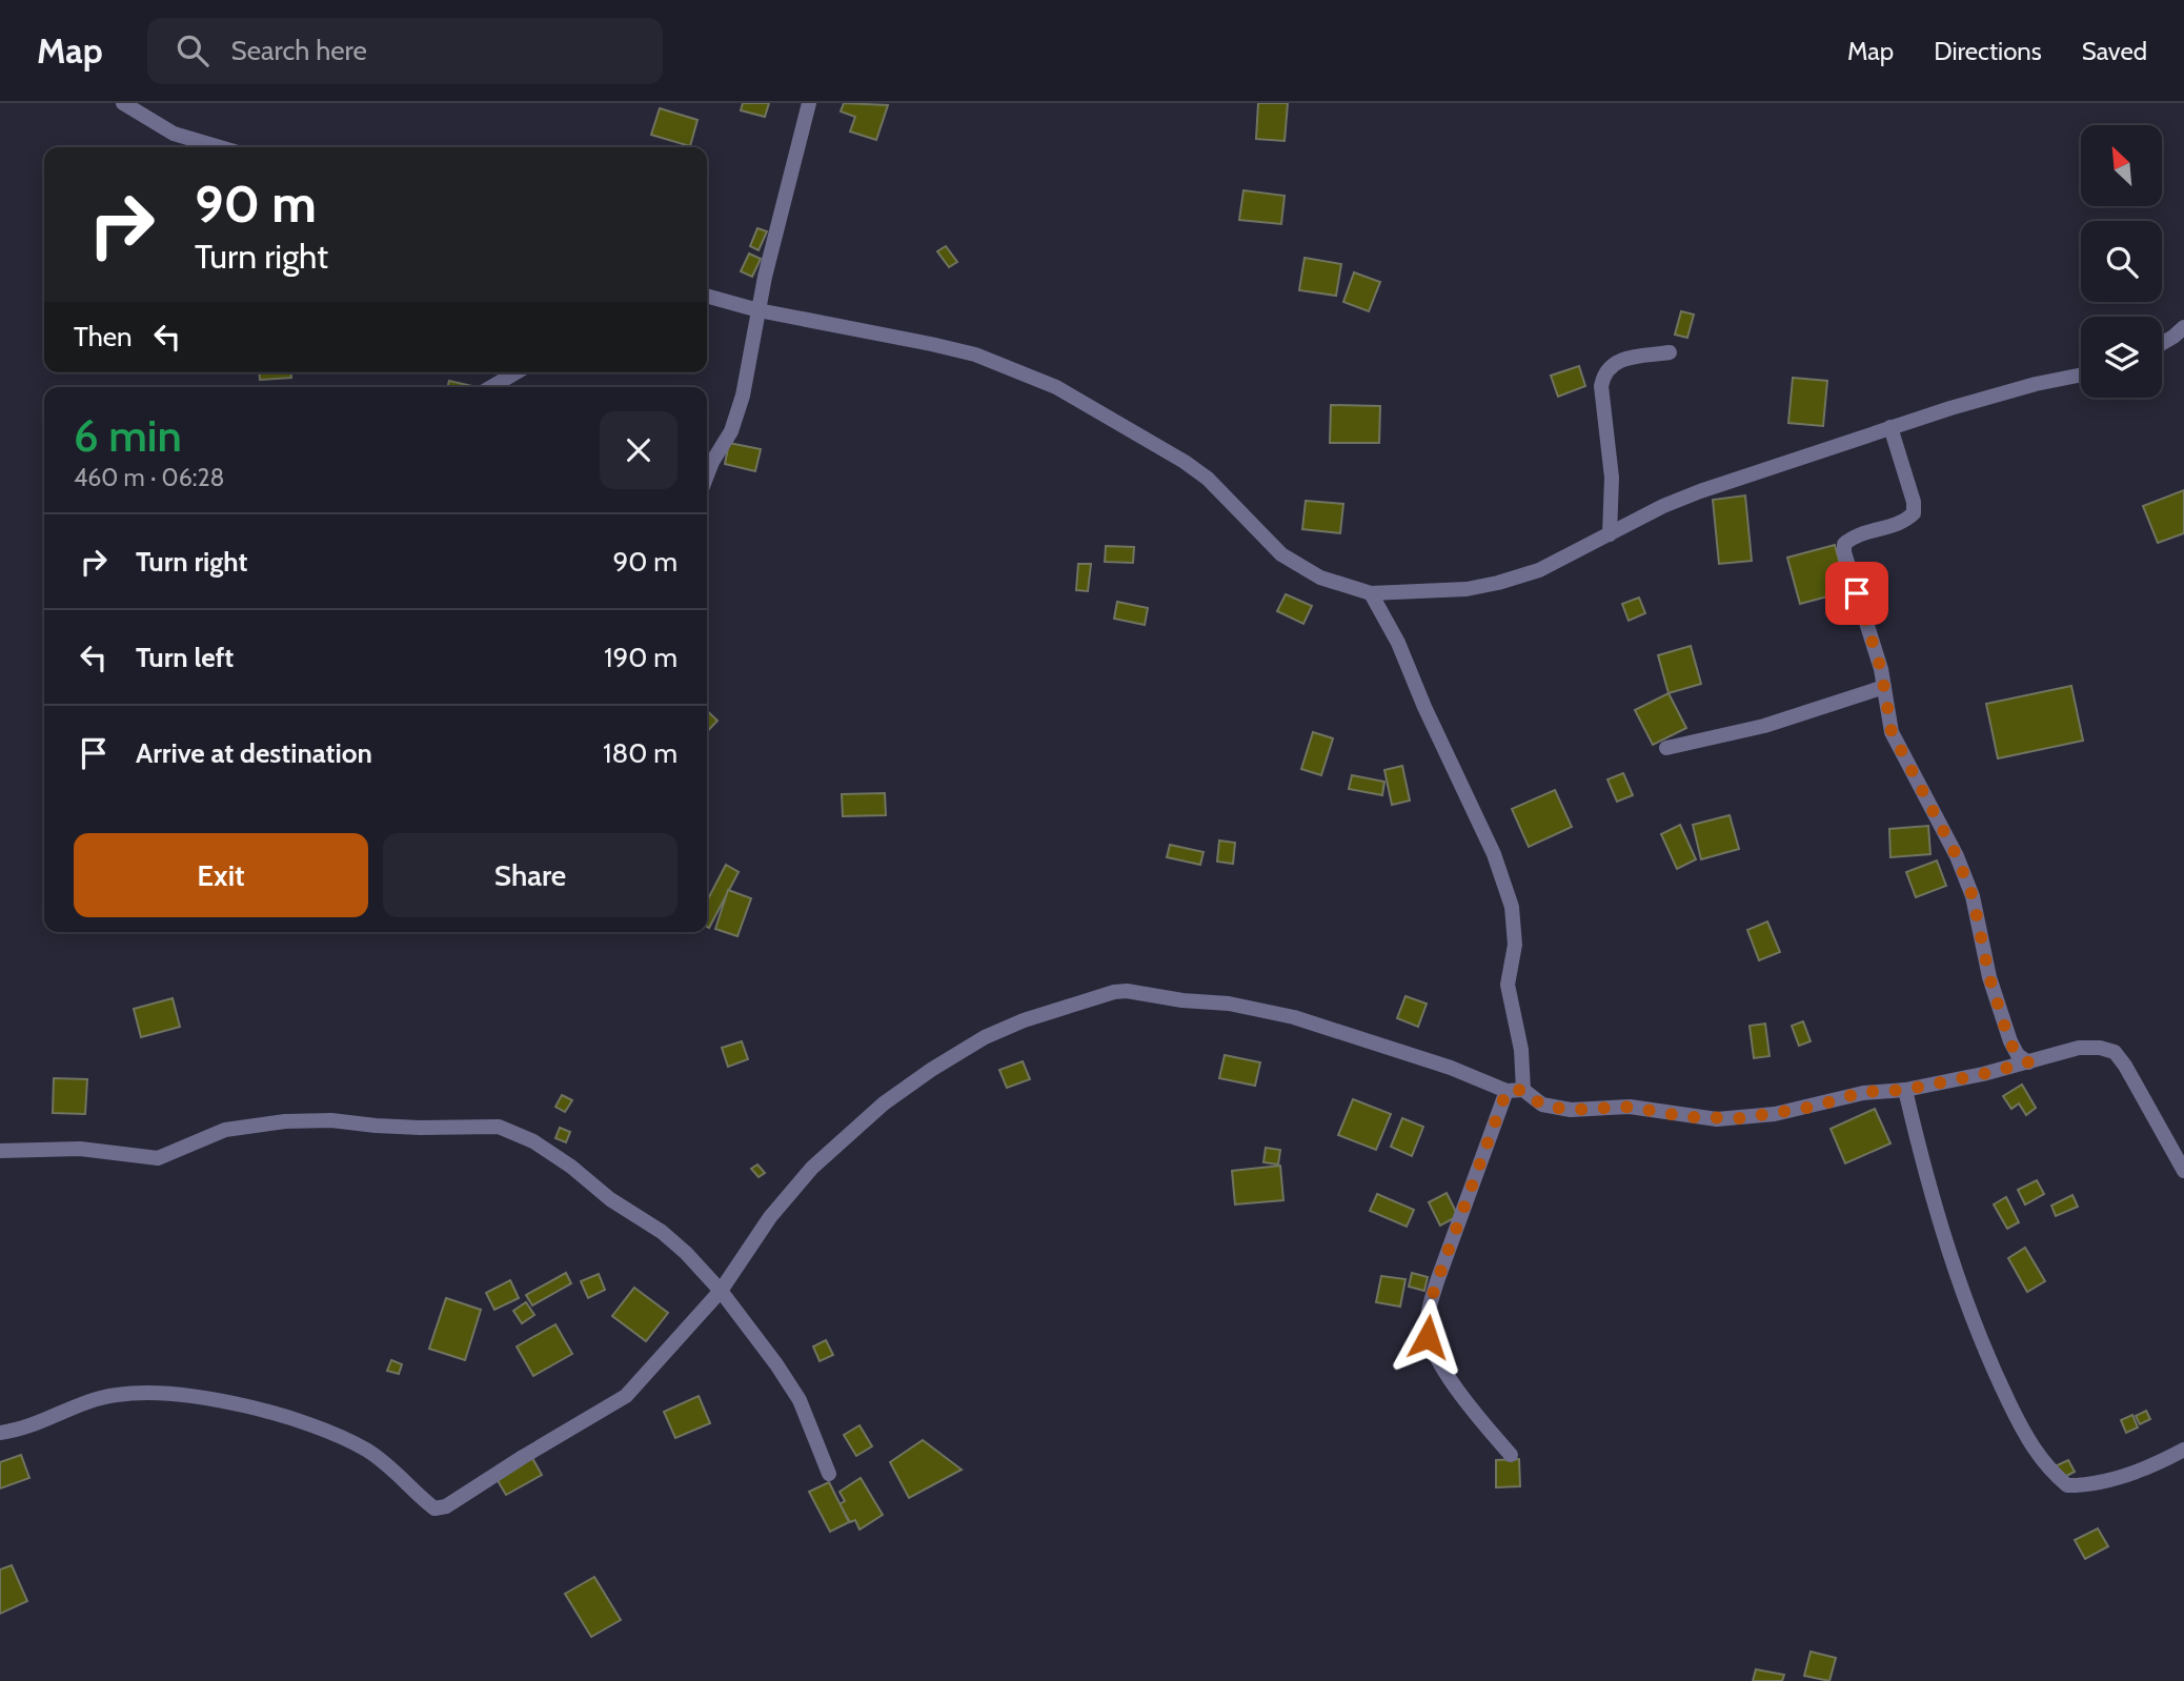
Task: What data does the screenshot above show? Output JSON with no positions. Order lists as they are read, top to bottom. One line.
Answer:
{"north":"top left","page":{"header":"Map","search":"Search here","nav":["Map","Directions","Saved"],"turn":["90 m","Turn right"],"then":"Then","heading":["6 min","460 m · 06:28"],"list":[{"name":"Turn right","value":"90 m"},{"name":"Turn left","value":"190 m"},{"name":"Arrive at destination","value":"180 m"}],"buttons":["Exit","Share"]}}
